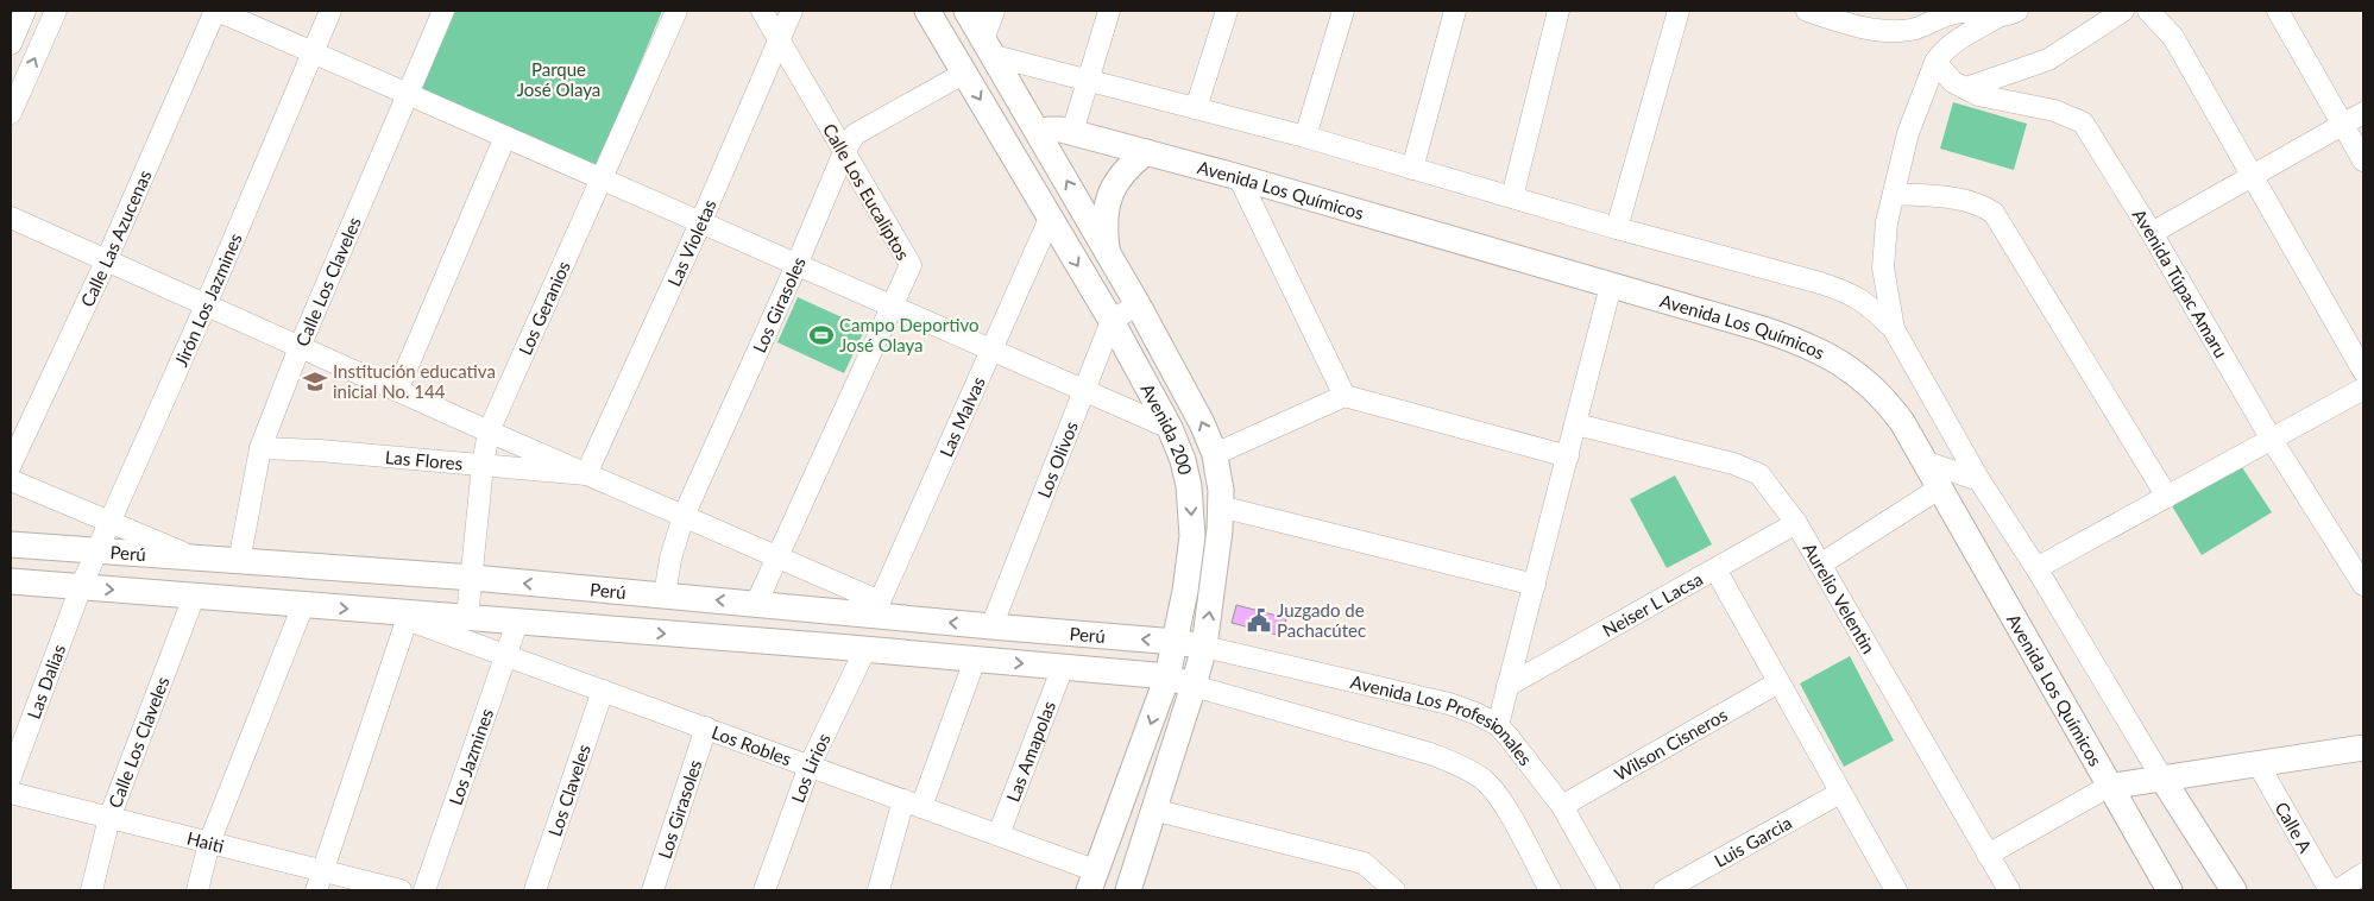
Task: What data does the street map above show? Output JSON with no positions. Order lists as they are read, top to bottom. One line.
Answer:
{"streets":{"main road":["Avenida Los Químicos","Avenida 200","Perú"],"street":["Calle Los Eucaliptos","Calle Las Azucenas","Las Violetas","Calle Los Claveles","Avenida Túpac Amaru","Jirón Los Jazmines","Los Girasoles","Los Geranios","Las Malvas","Las Flores","Los Olivos","Aurelio Velentin","Neiser L Lacsa","Las Dalias","Avenida Los Profesionales","Los Robles","Wilson Cisneros","Las Amapolas","Los Jazmines","Los Lirios","Los Claveles","Calle A","Haiti","Luis Garcia"]},"crossings":[["Avenida Los Químicos","Avenida 200"],["Calle Los Eucaliptos","Las Violetas"],["Calle Los Eucaliptos","Los Girasoles"],["Calle Los Eucaliptos","Perú"],["Las Violetas","Las Flores"],["Calle Los Claveles","Las Flores"],["Calle Los Claveles","Perú"],["Calle Los Claveles","Haiti"],["Jirón Los Jazmines","Perú"],["Jirón Los Jazmines","Las Dalias"],["Los Girasoles","Avenida 200"],["Los Girasoles","Perú"],["Los Girasoles","Los Robles"],["Los Geranios","Las Flores"],["Los Geranios","Perú"],["Las Malvas","Avenida 200"],["Las Malvas","Perú"],["Avenida 200","Los Olivos"],["Avenida 200","Perú"],["Avenida 200","Avenida Los Profesionales"],["Avenida 200","Los Robles"],["Los Olivos","Perú"],["Perú","Las Dalias"],["Perú","Avenida Los Profesionales"],["Perú","Los Robles"],["Perú","Las Amapolas"],["Perú","Los Jazmines"],["Perú","Los Lirios"],["Aurelio Velentin","Neiser L Lacsa"],["Avenida Los Profesionales","Wilson Cisneros"],["Los Robles","Las Amapolas"],["Los Robles","Los Jazmines"],["Los Robles","Los Lirios"],["Los Robles","Los Claveles"]],"parks":["Parque José Olaya"],"places":{"sports":["Campo Deportivo José Olaya"],"school or university":["Institución educativa inicial No. 144"],"public building":["Juzgado de Pachacútec"]}}
